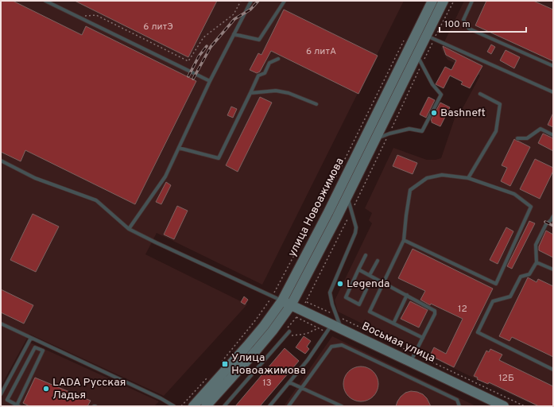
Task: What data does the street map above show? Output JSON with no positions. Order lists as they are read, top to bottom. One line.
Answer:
{"streets":{"main road":["улица Новоажимова","Восьмая улица"]},"crossings":[["улица Новоажимова","Восьмая улица"]],"places":{"other":["Bashneft","Legenda","LADA Русская Ладья"],"transit":["Улица Новоажимова"]},"house_numbers":["6 литЭ","6 литА","12","12Б","13"],"scale_bar":"100 m"}
